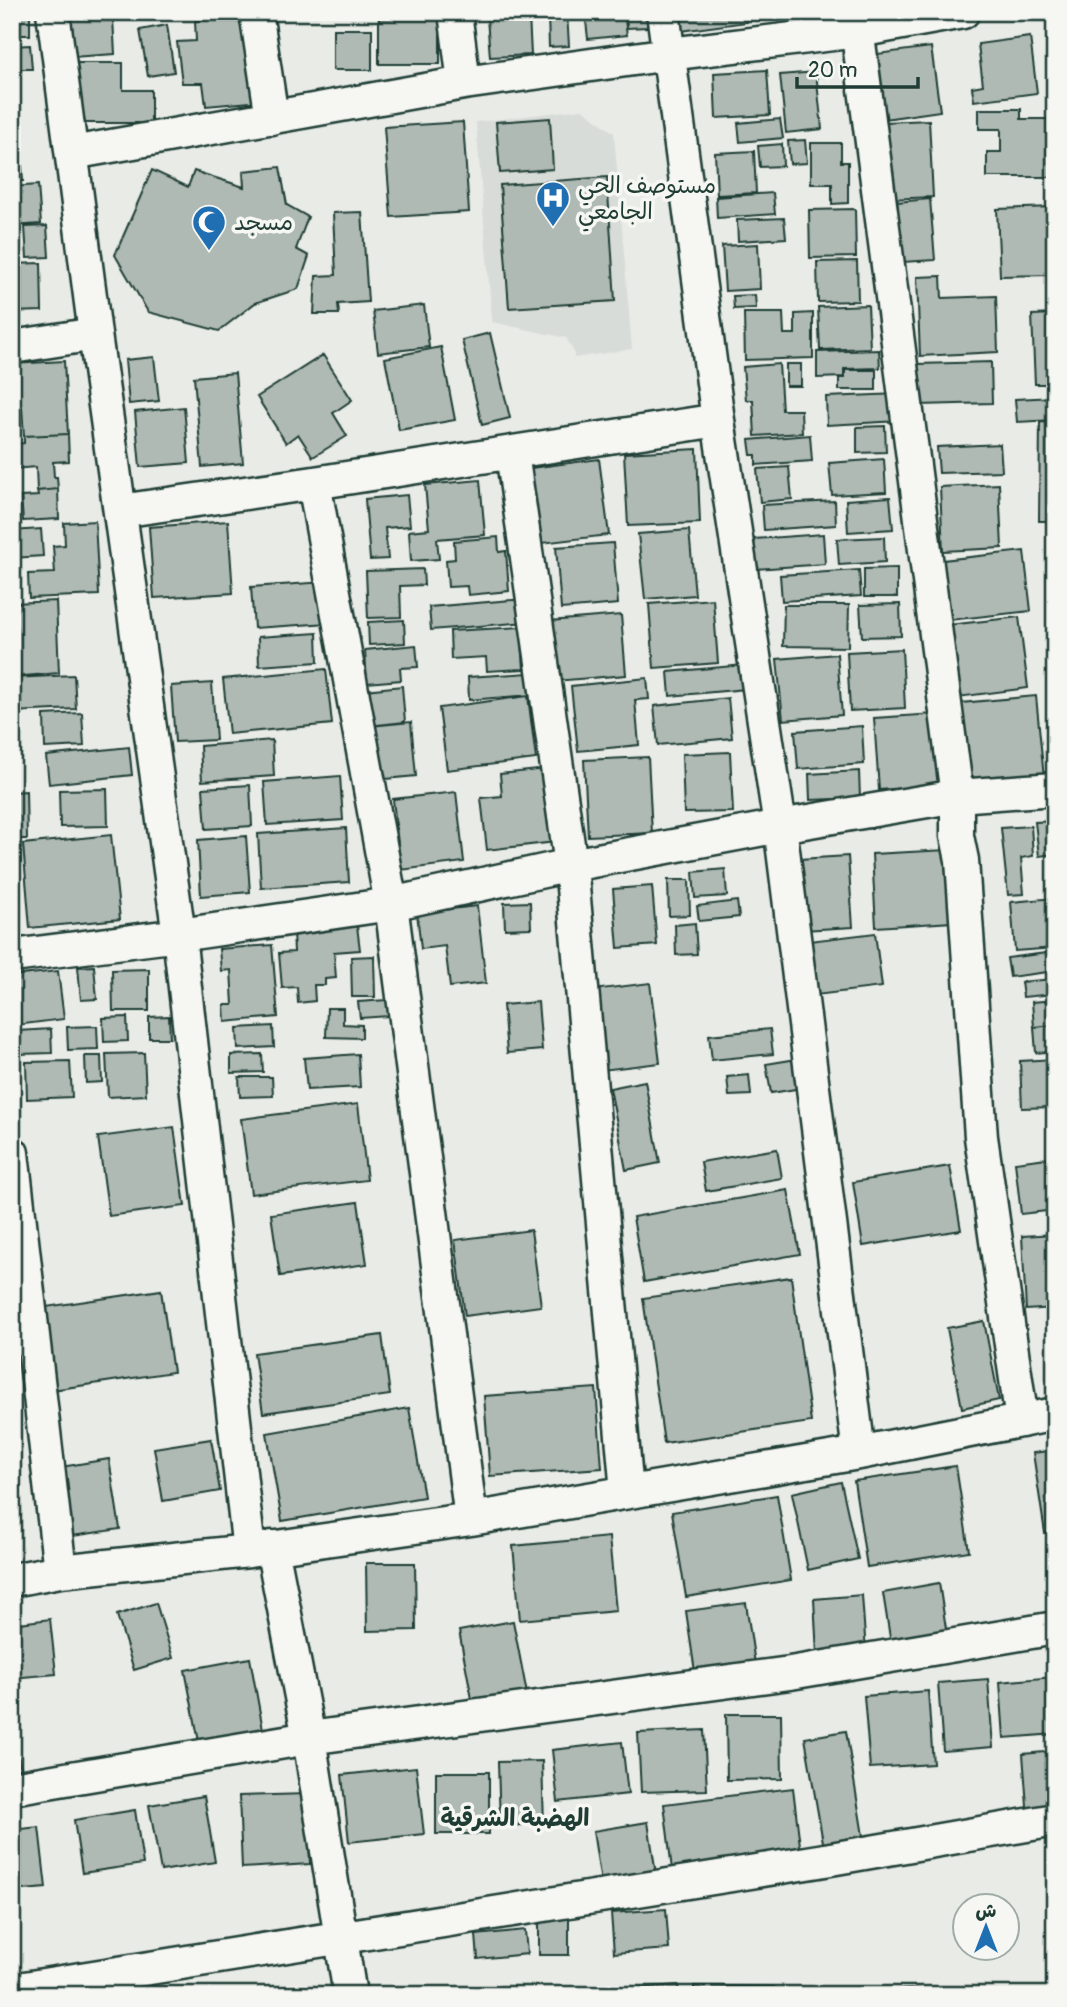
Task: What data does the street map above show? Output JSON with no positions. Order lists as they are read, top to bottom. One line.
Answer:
{"districts":["الهضبة الشرقية"],"places":{"hospital":["مستوصف الحي الجامعي"],"mosque":["مسجد"]},"scale_bar":"20 m","north":"top"}
